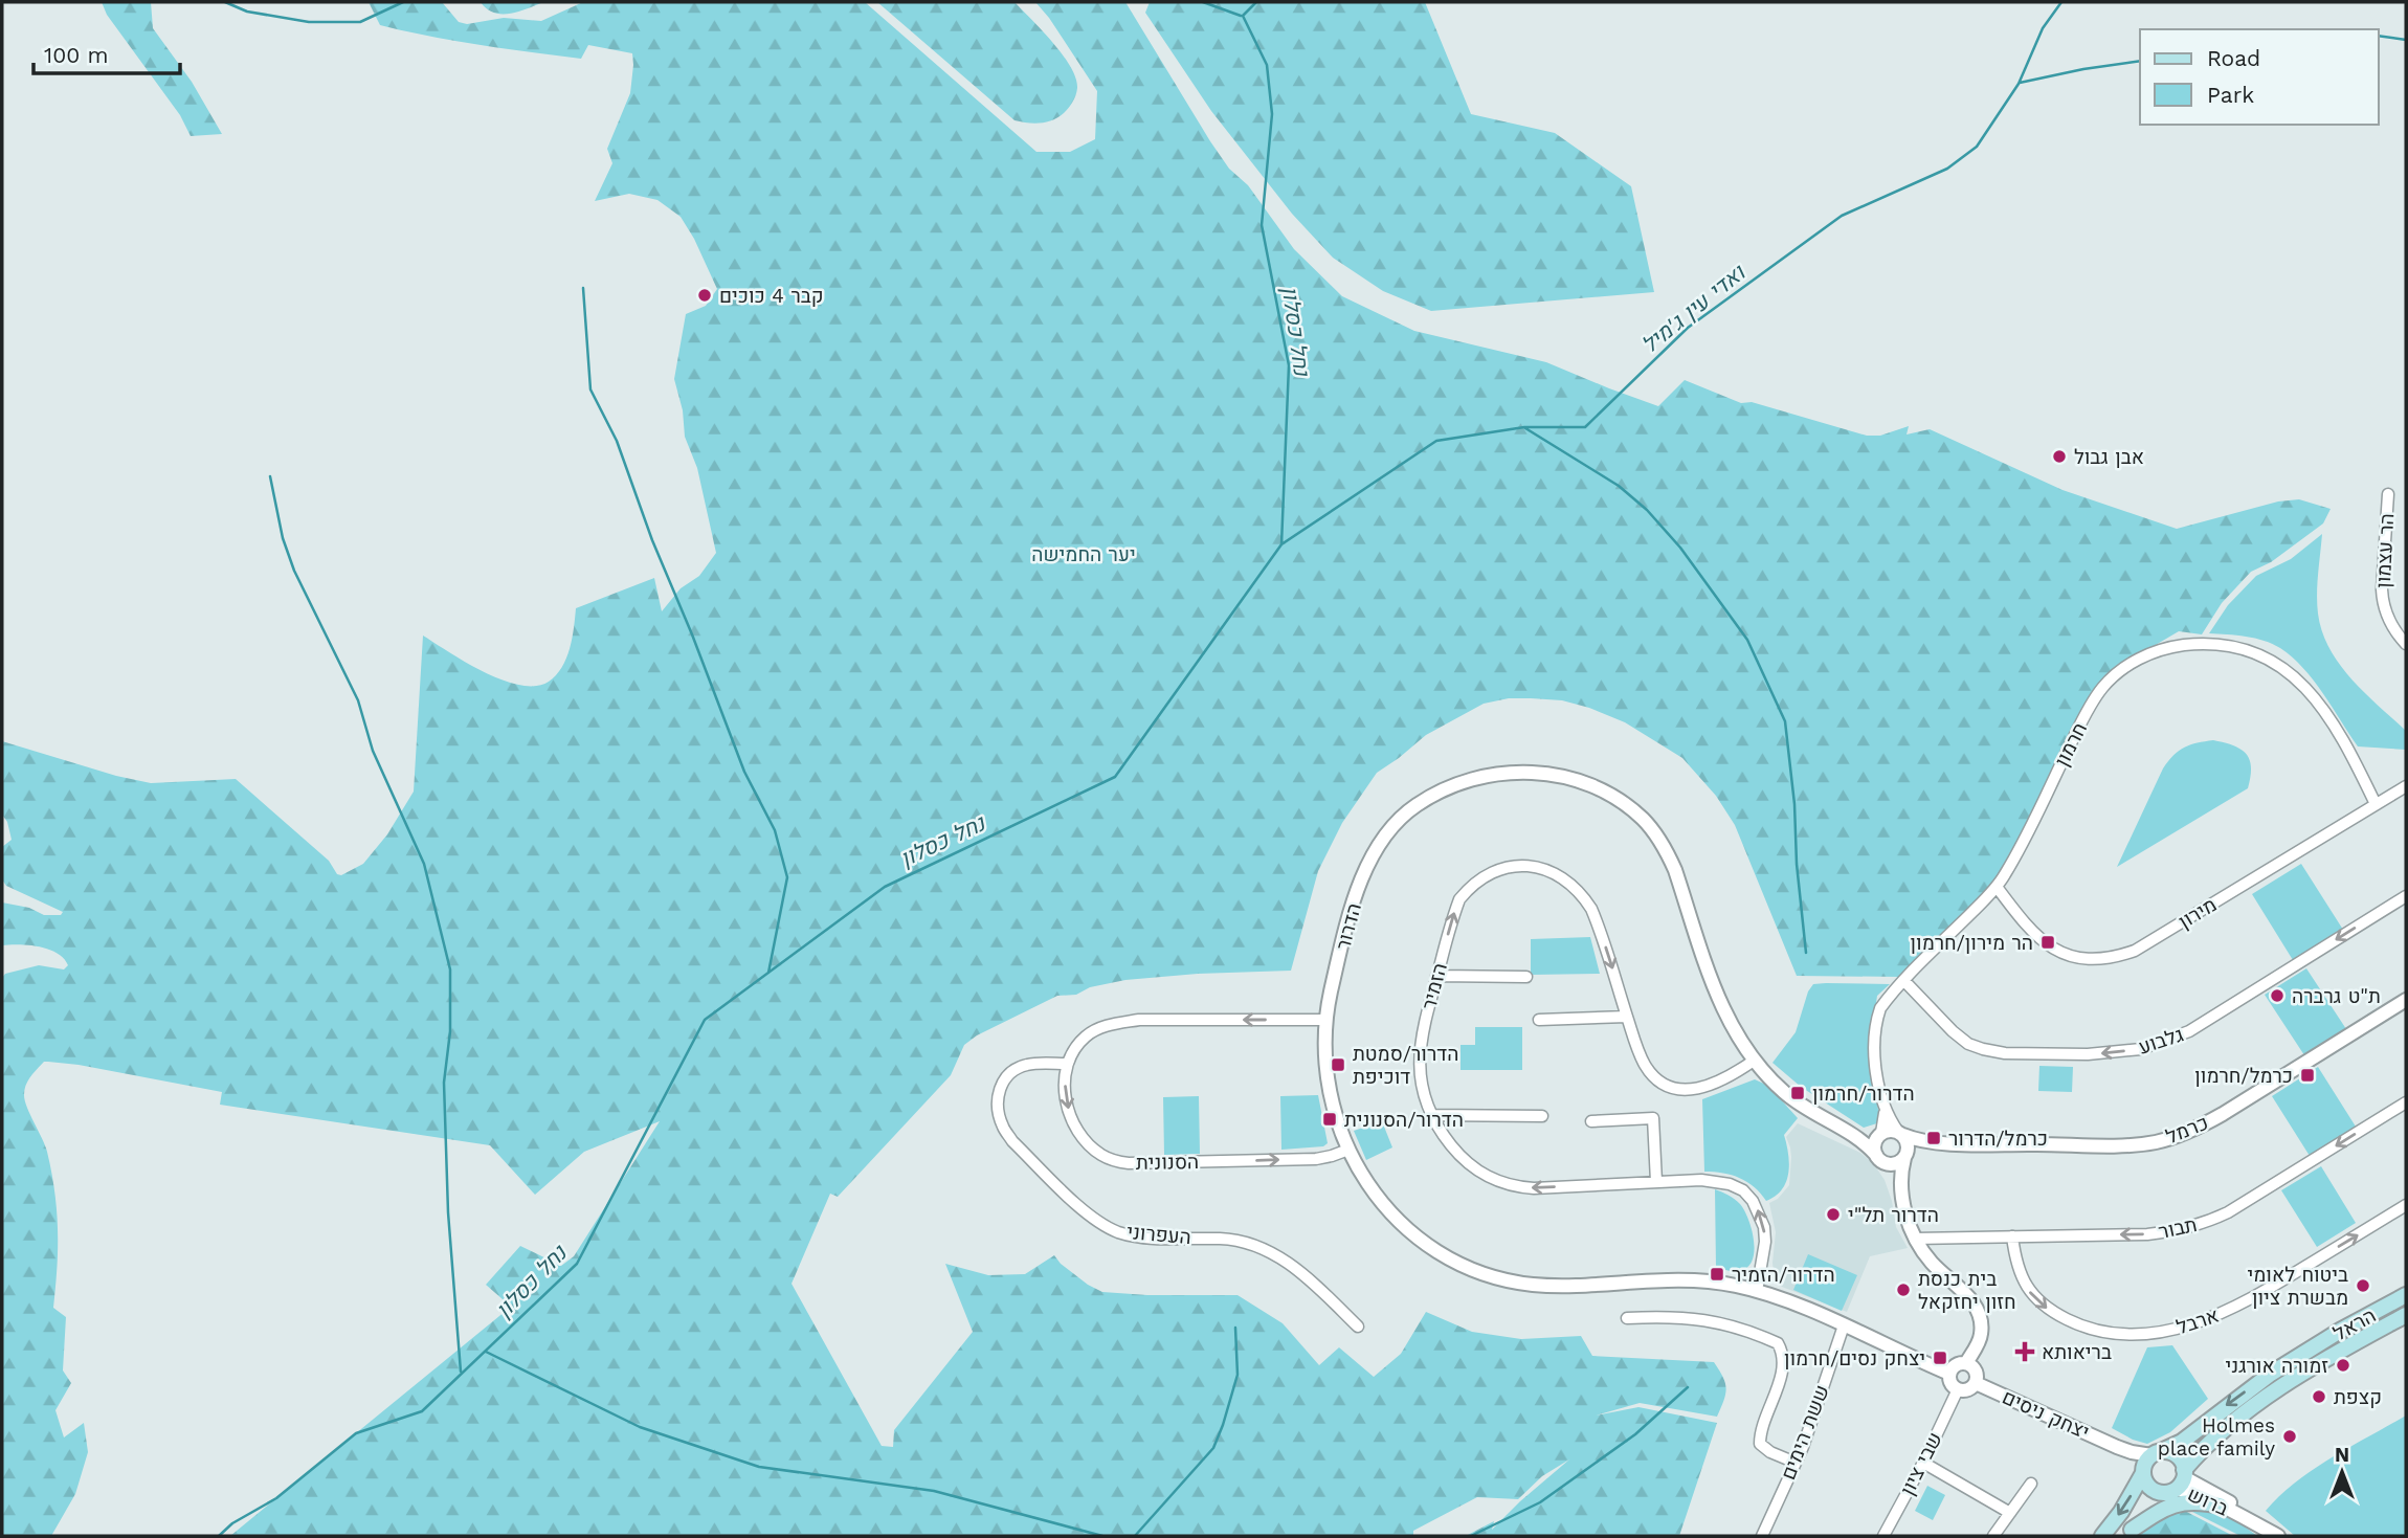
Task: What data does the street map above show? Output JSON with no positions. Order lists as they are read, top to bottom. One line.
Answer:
{"streets":{"main road":["הראל"],"street":["הר עצמון","חרמון","מירון","הדרור","הזמיר","גלבוע","כרמל","הסנונית","תבור","העפרוני","ארבל","יצחק ניסים","ששת הימים","שבי ציון","ברוש"]},"crossings":[["חרמון","מירון"],["חרמון","הדרור"],["חרמון","גלבוע"],["חרמון","כרמל"],["הדרור","הזמיר"],["הדרור","כרמל"],["הדרור","הסנונית"],["הדרור","ששת הימים"],["הסנונית","העפרוני"],["תבור","ארבל"],["הראל","יצחק ניסים"],["הראל","ברוש"],["יצחק ניסים","שבי ציון"],["יצחק ניסים","ברוש"]],"one_way":["גלבוע","הסנונית","תבור","ארבל"],"water":["ואדי עין ג'מיל","נחל כסלון"],"parks":["יער החמישה"],"places":{"other":["קבר 4 כוכים","אבן גבול","ת\"ט גרברה","הדרור תל\"י","ביטוח לאומי מבשרת ציון","בית כנסת חזון יחזקאל","זמורה אורגני","קצפת","Holmes place family"],"transit":["הר מירון/חרמון","הדרור/סמטת דוכיפת","כרמל/חרמון","הדרור/חרמון","הדרור/הסנונית","כרמל/הדרור","הדרור/הזמיר","יצחק נסים/חרמון"],"health":["בריאותא"]},"legend":["Road","Park"],"scale_bar":"100 m","north":"top"}
